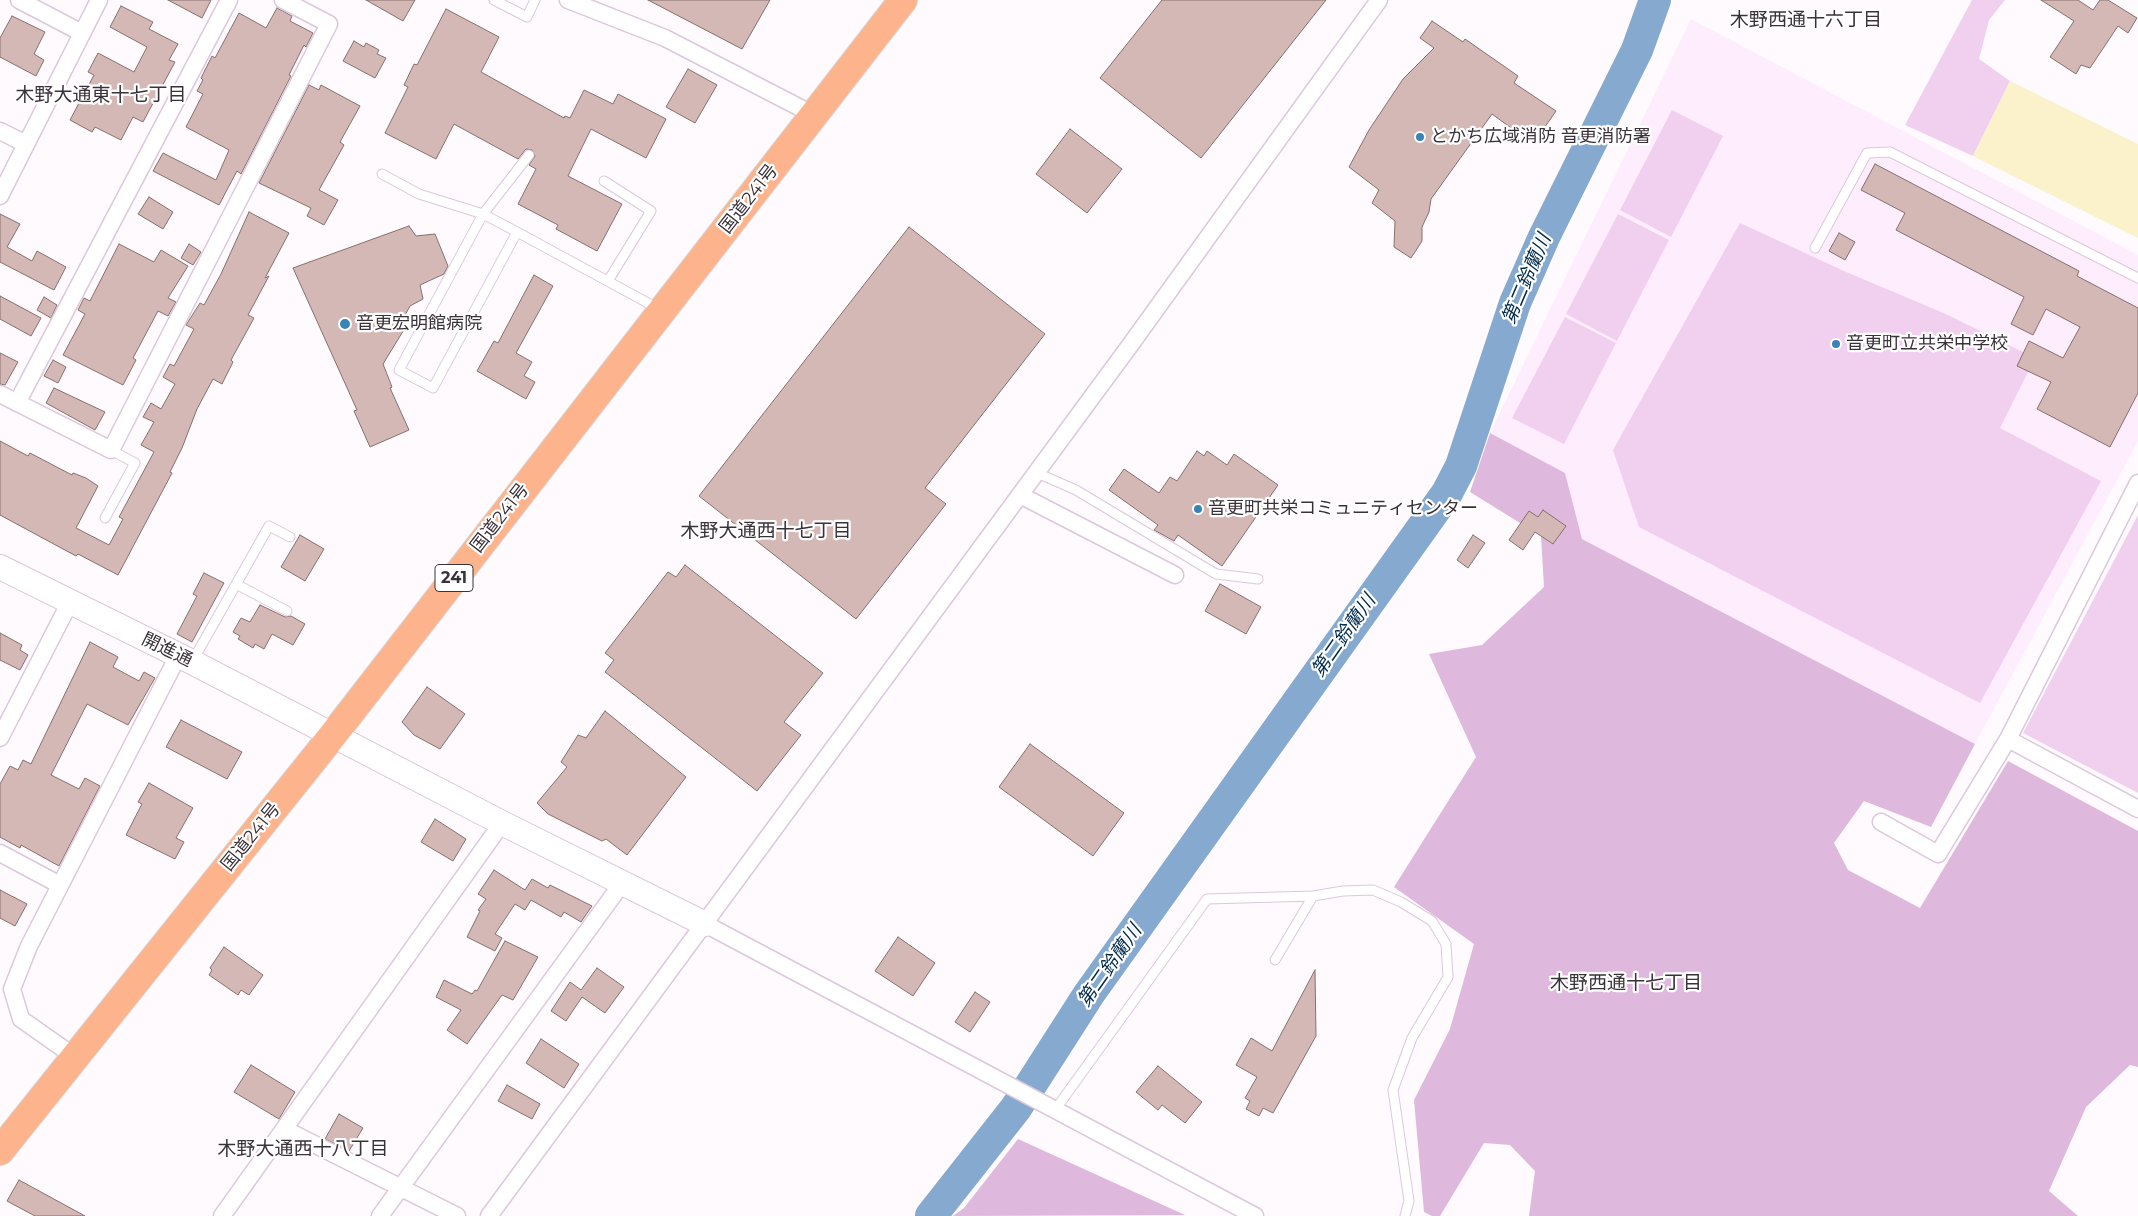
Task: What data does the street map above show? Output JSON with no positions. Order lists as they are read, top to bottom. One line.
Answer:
{"streets":{"highway":["国道241号","241"],"street":["開進通"]},"crossings":[["国道241号","開進通"]],"districts":["木野西通十六丁目","木野大通東十七丁目","木野大通西十七丁目","木野西通十七丁目","木野大通西十八丁目"],"water":["第二鈴蘭川"],"places":["とかち広域消防 音更消防署","音更宏明館病院","音更町立共栄中学校","音更町共栄コミュニティセンター"]}
